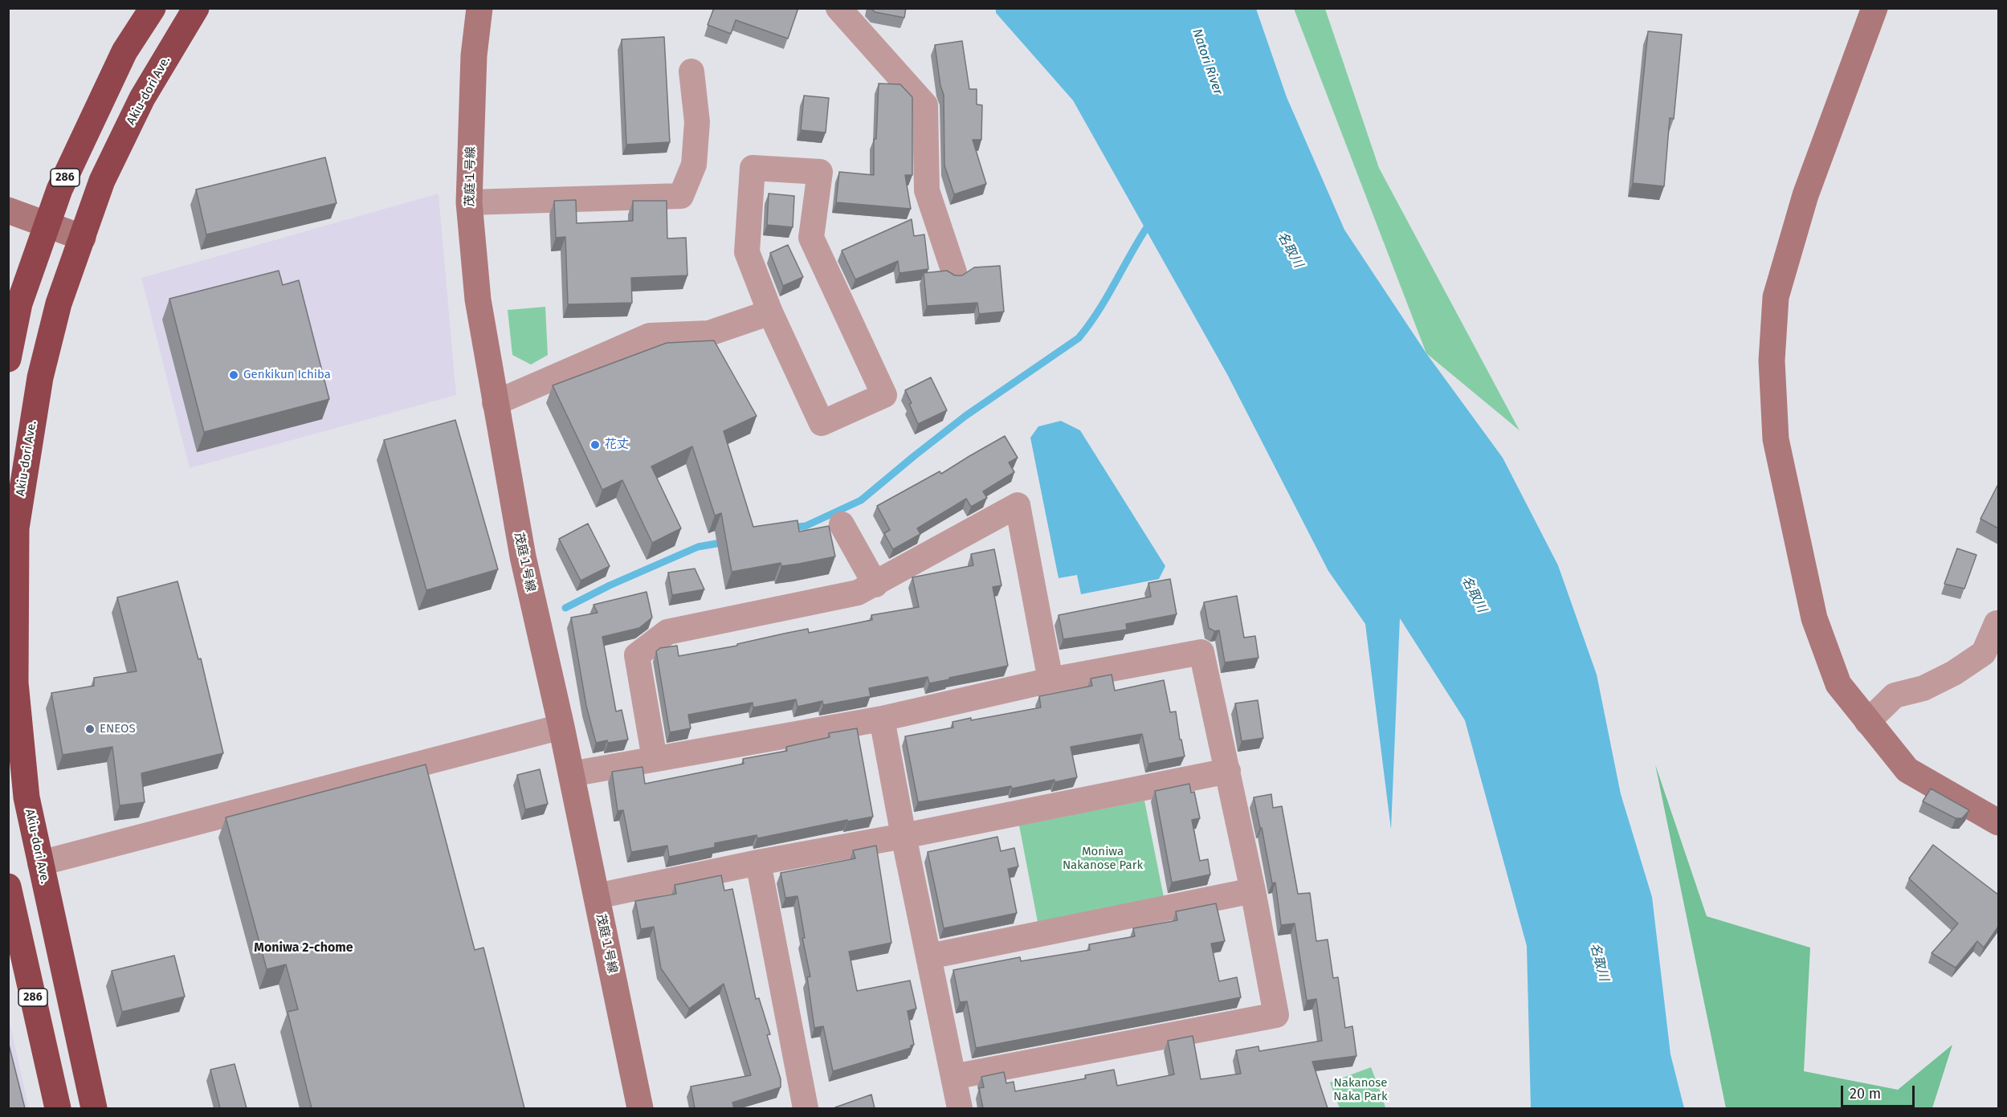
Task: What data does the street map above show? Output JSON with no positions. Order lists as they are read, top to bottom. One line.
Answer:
{"streets":{"highway":["Akiu-dori Ave.","286"],"street":["茂庭１号線"]},"districts":["Moniwa 2-chome"],"water":["Natori River","名取川"],"parks":["Moniwa Nakanose Park","Nakanose Naka Park"],"places":["Genkikun Ichiba","花丈","ENEOS"],"scale_bar":"20 m"}
